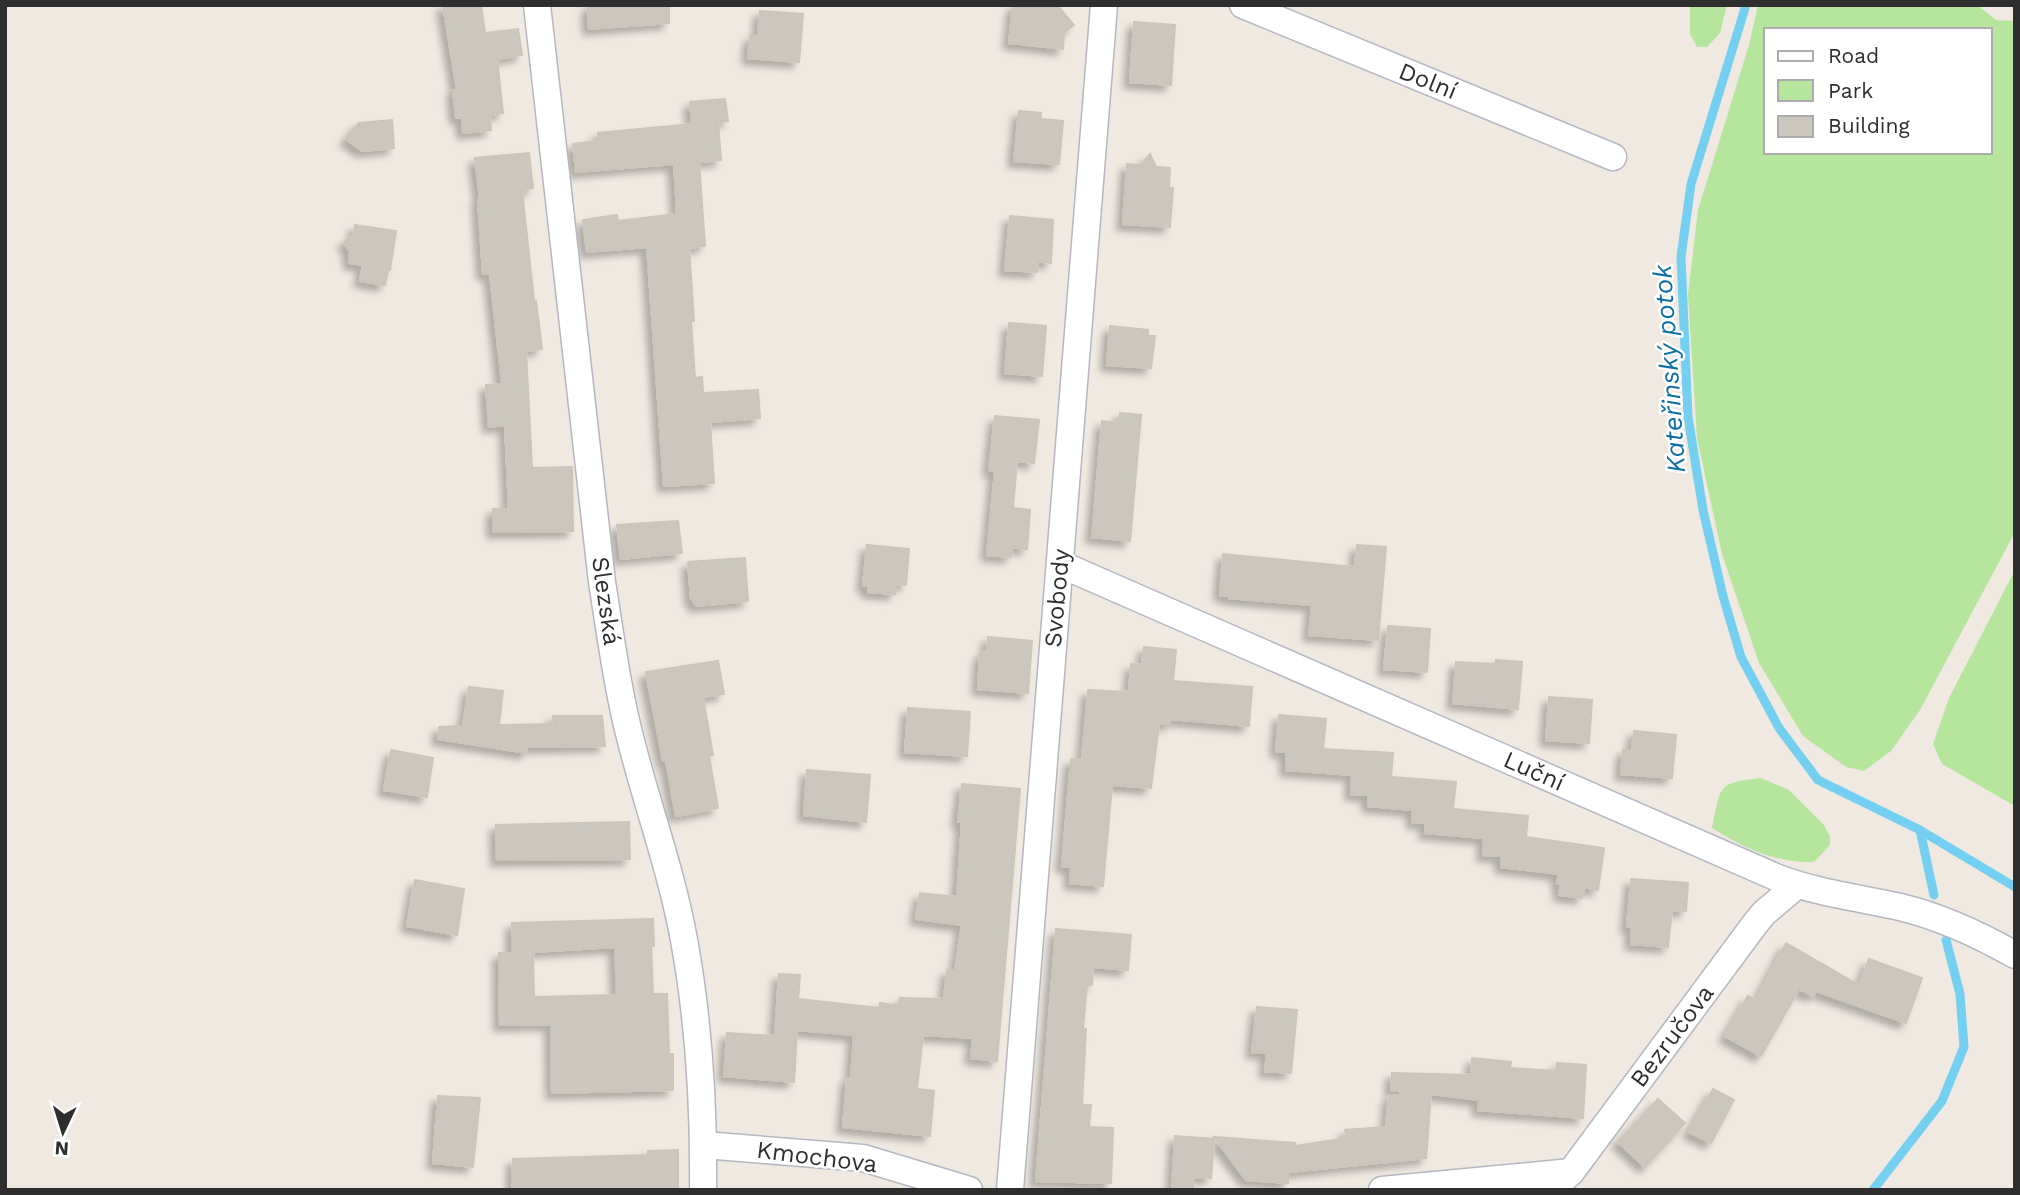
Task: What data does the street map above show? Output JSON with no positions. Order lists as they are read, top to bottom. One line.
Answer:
{"streets":{"street":["Dolní","Svobody","Slezská","Luční","Bezručova","Kmochova"]},"crossings":[["Svobody","Luční"],["Slezská","Kmochova"],["Luční","Bezručova"]],"water":["Kateřinský potok"],"legend":["Road","Park","Building"],"north":"bottom"}
